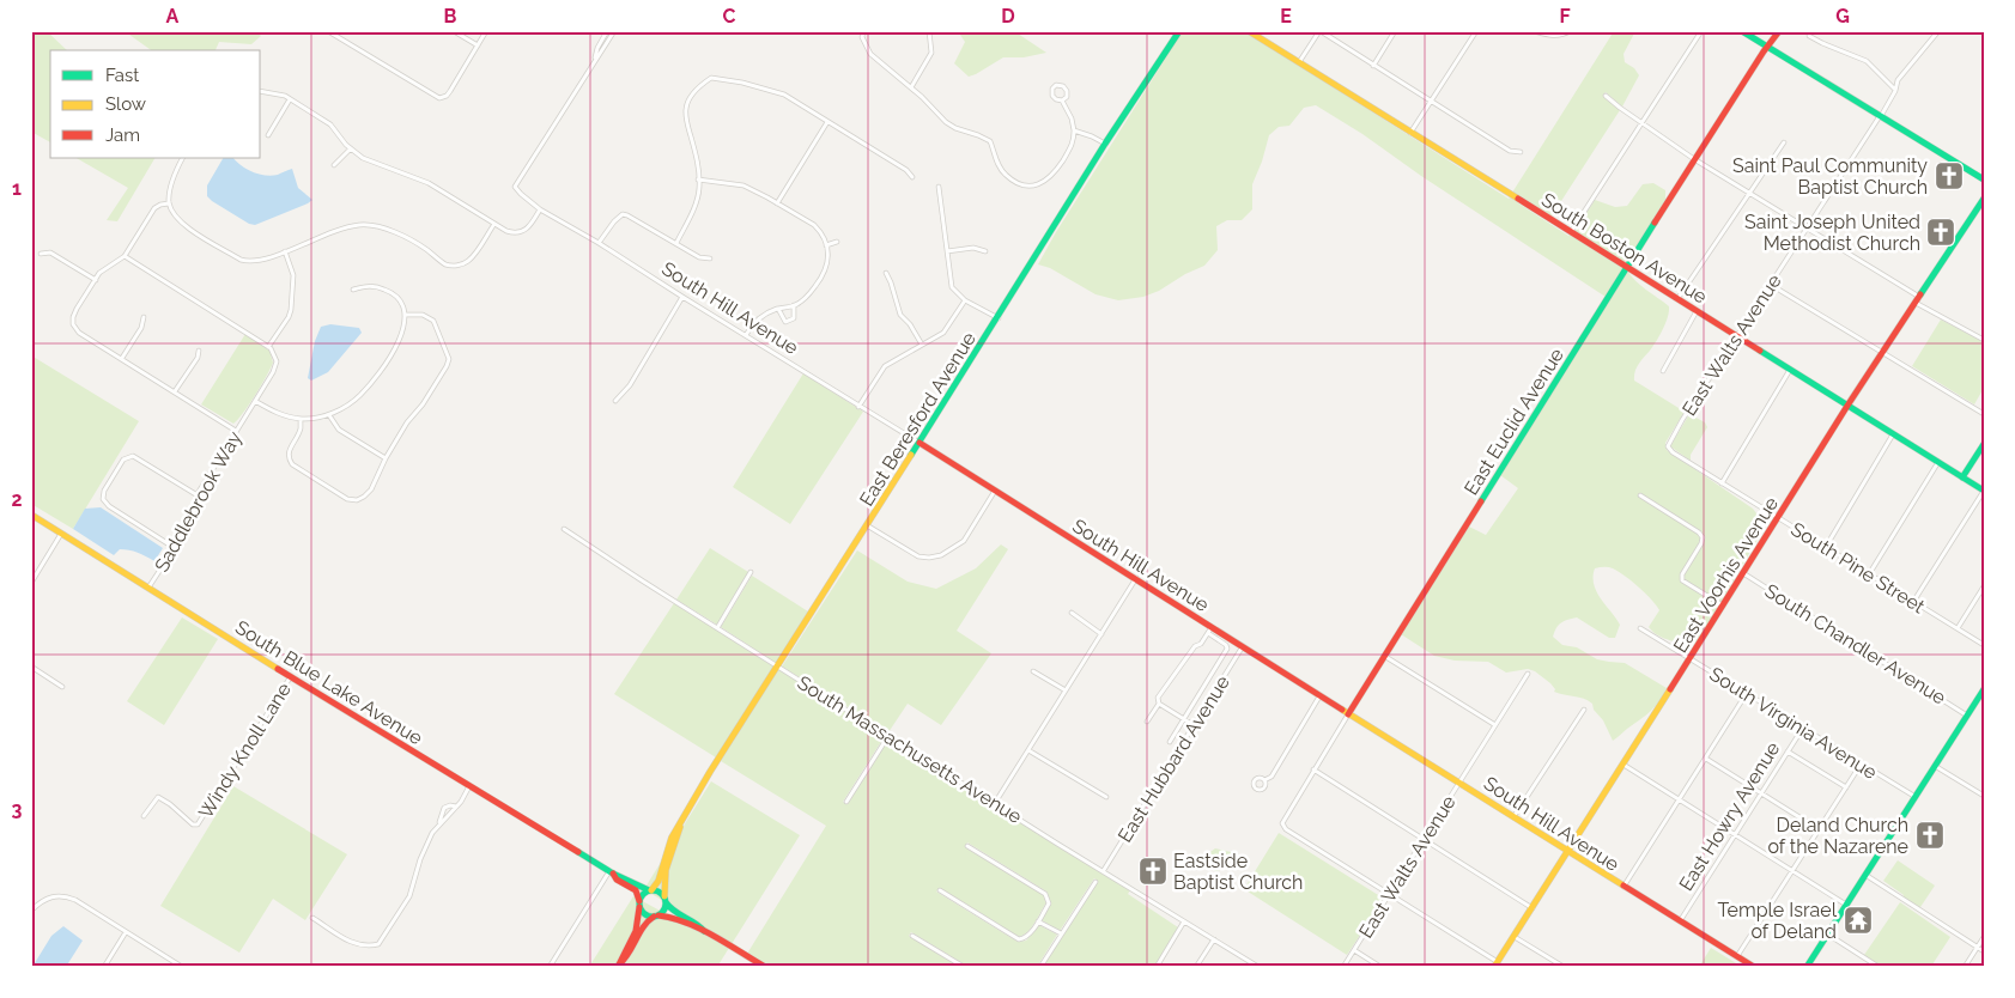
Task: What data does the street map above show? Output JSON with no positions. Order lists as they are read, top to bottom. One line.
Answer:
{"streets":{"street":["South Boston Avenue","South Hill Avenue","East Walts Avenue","East Beresford Avenue","East Euclid Avenue","Saddlebrook Way","South Pine Street","East Voorhis Avenue","South Chandler Avenue","South Blue Lake Avenue","South Virginia Avenue","South Massachusetts Avenue","Windy Knoll Lane","East Hubbard Avenue","East Howry Avenue"]},"crossings":[["South Boston Avenue","East Walts Avenue"],["South Boston Avenue","East Euclid Avenue"],["South Boston Avenue","East Voorhis Avenue"],["South Hill Avenue","East Walts Avenue"],["South Hill Avenue","East Beresford Avenue"],["South Hill Avenue","East Euclid Avenue"],["South Hill Avenue","East Voorhis Avenue"],["South Hill Avenue","East Hubbard Avenue"],["South Hill Avenue","East Howry Avenue"],["East Walts Avenue","East Euclid Avenue"],["East Walts Avenue","South Pine Street"],["East Beresford Avenue","South Blue Lake Avenue"],["East Beresford Avenue","South Massachusetts Avenue"],["Saddlebrook Way","South Blue Lake Avenue"],["South Pine Street","East Voorhis Avenue"],["East Voorhis Avenue","South Chandler Avenue"],["East Voorhis Avenue","South Virginia Avenue"],["South Blue Lake Avenue","Windy Knoll Lane"],["South Virginia Avenue","East Howry Avenue"],["South Massachusetts Avenue","East Hubbard Avenue"]],"places":{"church":["Saint Paul Community Baptist Church","Saint Joseph United Methodist Church","Deland Church of the Nazarene","Eastside Baptist Church"],"temple":["Temple Israel of Deland"]},"legend":["Fast","Slow","Jam"],"grid":{"columns":["A","B","C","D","E","F","G"],"rows":["1","2","3"]}}
